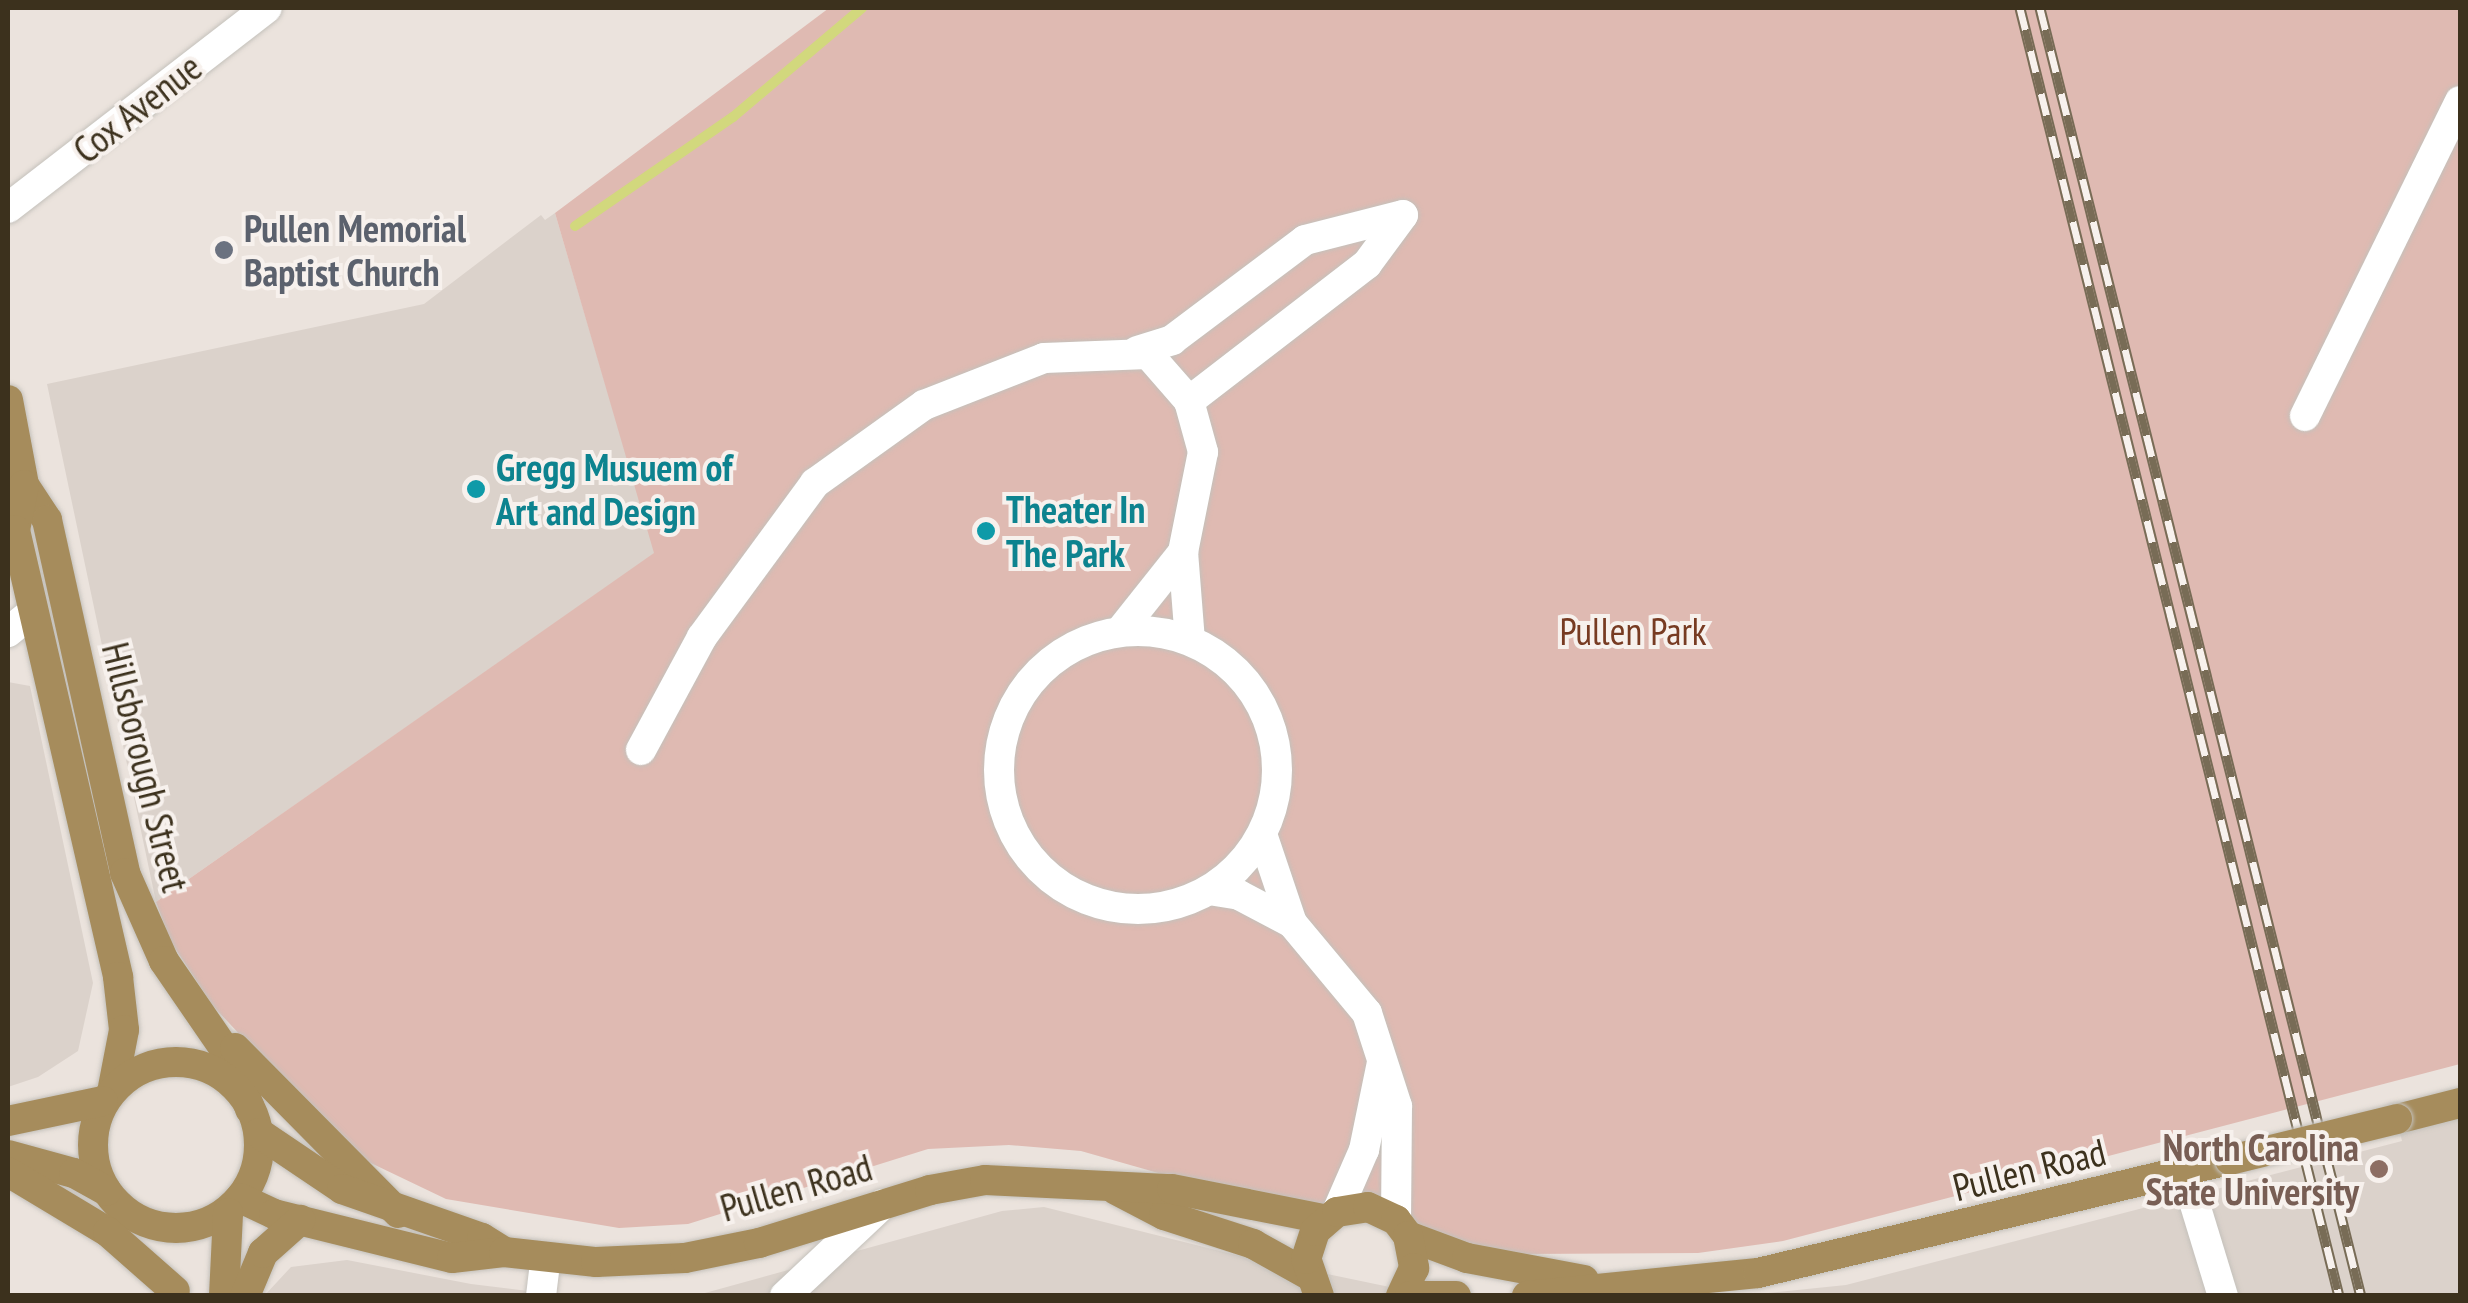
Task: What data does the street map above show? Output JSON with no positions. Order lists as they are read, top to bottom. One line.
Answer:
{"streets":{"main road":["Hillsborough Street","Pullen Road"],"street":["Cox Avenue"]},"crossings":[["Hillsborough Street","Pullen Road"]],"parks":["Pullen Park"],"places":["Pullen Memorial Baptist Church","Gregg Musuem of Art and Design","Theater In The Park","North Carolina State University"]}
